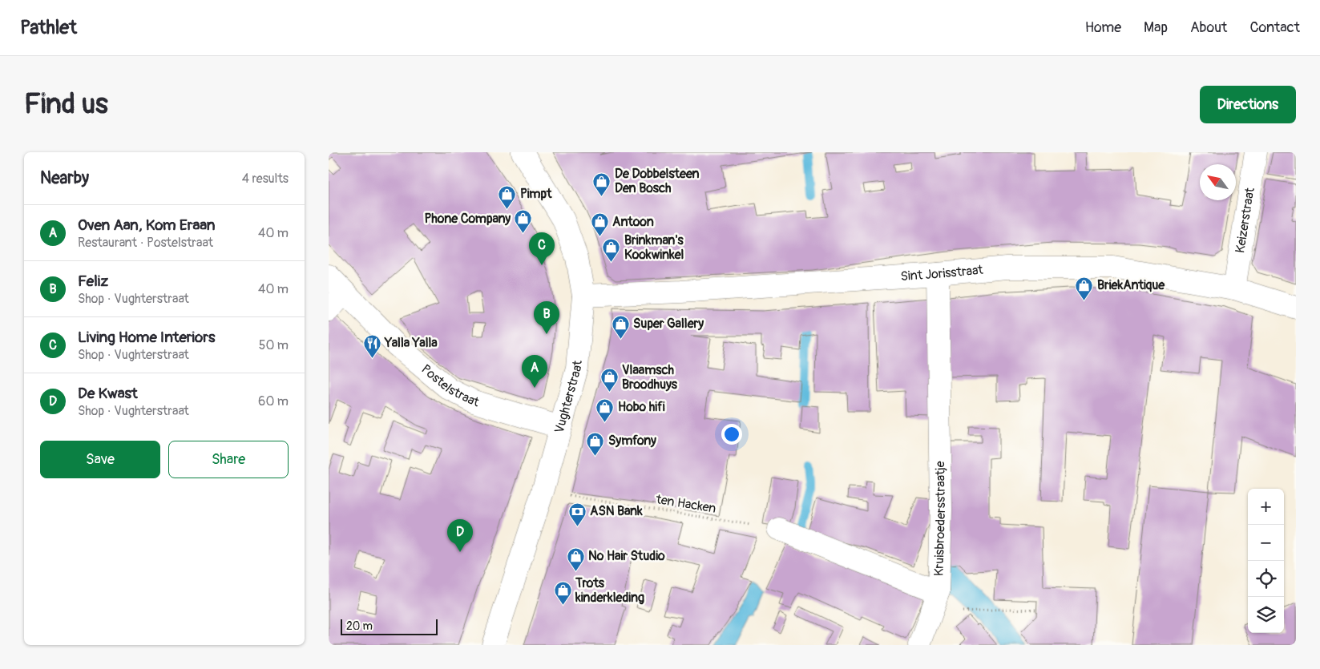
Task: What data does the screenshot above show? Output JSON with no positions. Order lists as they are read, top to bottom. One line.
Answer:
{"streets":{"street":["Keizerstraat","Sint Jorisstraat","Postelstraat","Vughterstraat","Kruisbroedersstraatje"],"path":["ten Hacken"]},"crossings":[["Keizerstraat","Sint Jorisstraat"],["Sint Jorisstraat","Vughterstraat"],["Sint Jorisstraat","Kruisbroedersstraatje"],["Postelstraat","Vughterstraat"],["Vughterstraat","ten Hacken"],["ten Hacken","Kruisbroedersstraatje"]],"places":{"shop":["De Dobbelsteen Den Bosch","Pimpt","Phone Company","Antoon","Brinkman's Kookwinkel","BriekAntique","Super Gallery","Vlaamsch Broodhuys","Hobo hifi","Symfony","No Hair Studio","Trots kinderkleding"],"restaurant":["Yalla Yalla"],"bank":["ASN Bank"]},"scale_bar":"20 m","north":"top left","page":{"header":"Pathlet","nav":["Home","Map","About","Contact"],"buttons":["Directions",["Save","Share"]],"title":"Find us","heading":["Nearby","4 results"],"list":[{"mark":"A","name":"Oven Aan, Kom Eraan","note":"Restaurant · Postelstraat","value":"40 m"},{"mark":"B","name":"Feliz","note":"Shop · Vughterstraat","value":"40 m"},{"mark":"C","name":"Living Home Interiors","note":"Shop · Vughterstraat","value":"50 m"},{"mark":"D","name":"De Kwast","note":"Shop · Vughterstraat","value":"60 m"}],"pins":["C","B","A","D"],"map_buttons":["+","−"],"scale":"20 m"}}
